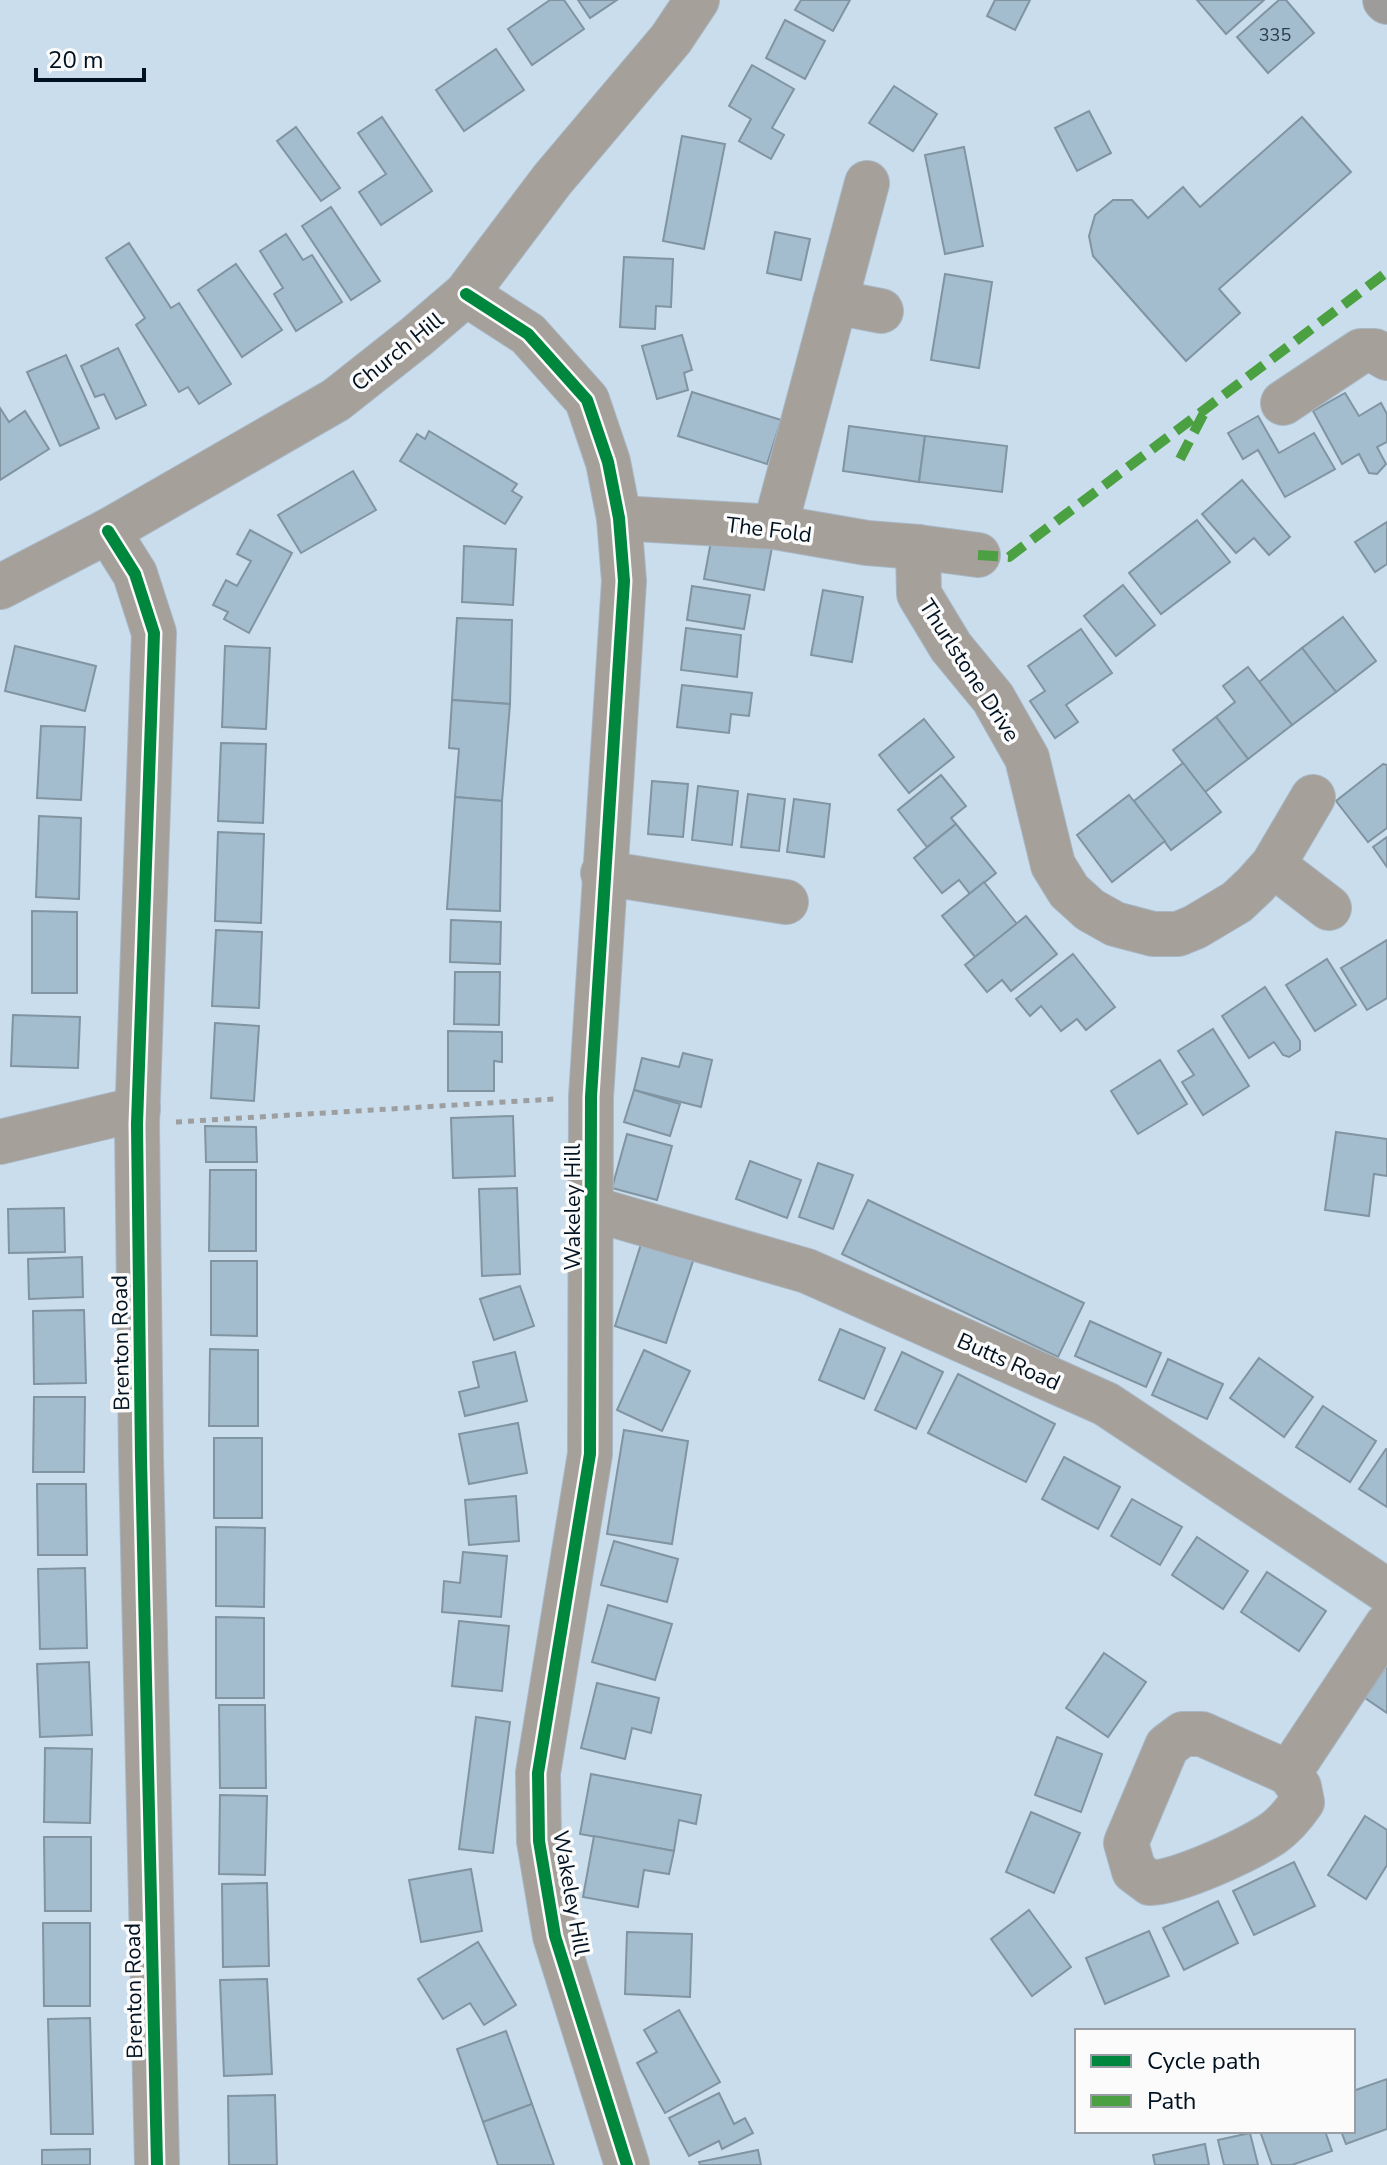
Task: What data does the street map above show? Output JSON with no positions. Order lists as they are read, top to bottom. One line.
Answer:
{"streets":{"street":["Church Hill","The Fold","Thurlstone Drive","Wakeley Hill","Brenton Road","Butts Road"]},"crossings":[["Church Hill","Wakeley Hill"],["Church Hill","Brenton Road"],["The Fold","Thurlstone Drive"],["The Fold","Wakeley Hill"],["Wakeley Hill","Butts Road"]],"house_numbers":["335"],"legend":["Cycle path","Path"],"scale_bar":"20 m"}
